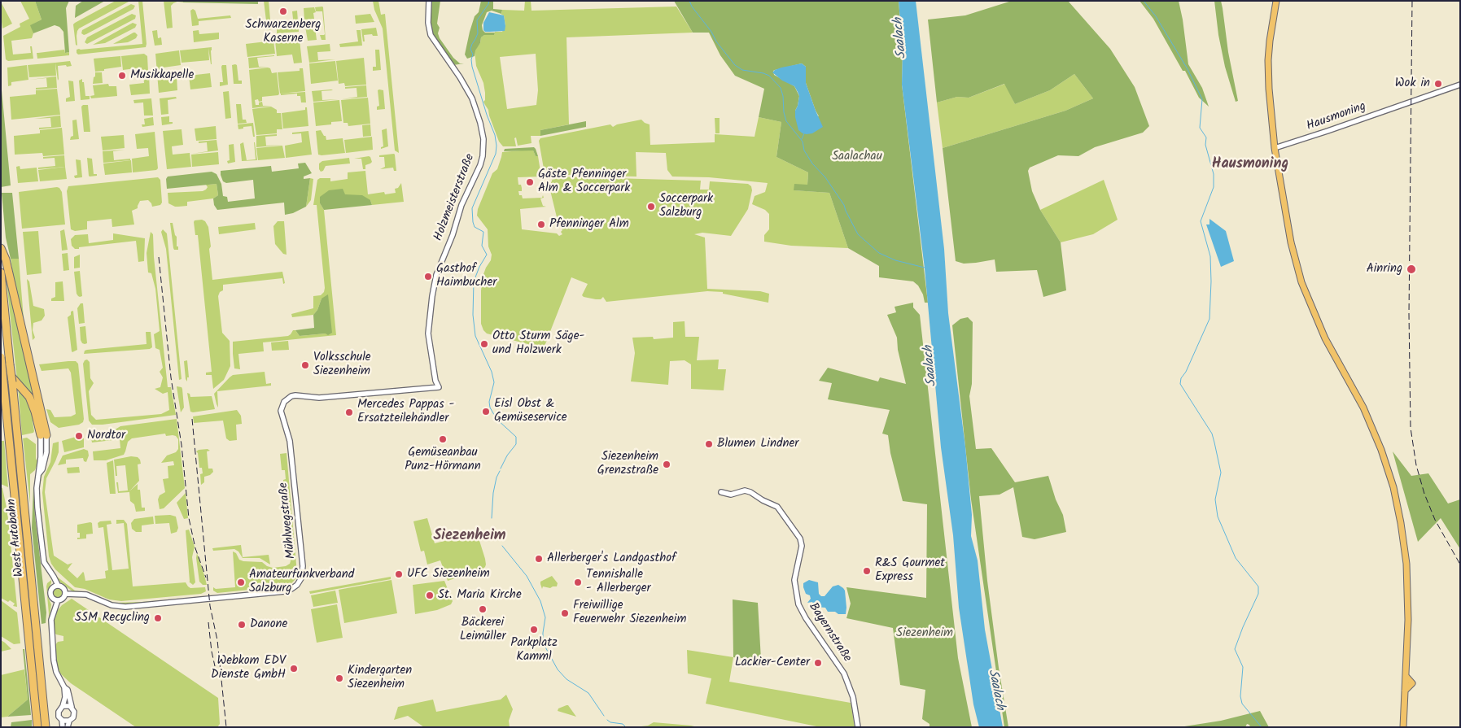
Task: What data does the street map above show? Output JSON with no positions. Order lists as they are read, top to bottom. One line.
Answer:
{"streets":{"highway":["West Autobahn"],"street":["Hausmoning","Holzmeisterstraße","Mühlwegstraße","Bayernstraße"]},"crossings":[["Holzmeisterstraße","Mühlwegstraße"]],"districts":["Hausmoning","Siezenheim"],"water":["Saalach"],"parks":["Saalachau","Siezenheim"],"places":["Schwarzenberg Kaserne","Musikkapelle","Wok in","Gäste Pfenninger Alm & Soccerpark","Soccerpark Salzburg","Pfenninger Alm","Ainring","Gasthof Haimbucher","Otto Sturm Säge- und Holzwerk","Volksschule Siezenheim","Eisl Obst & Gemüseservice","Mercedes Pappas - Ersatzteilehändler","Nordtor","Gemüseanbau Punz-Hörmann","Blumen Lindner","Siezenheim Grenzstraße","Allerberger's Landgasthof","R&S Gourmet Express","UFC Siezenheim","Amateurfunkverband Salzburg","Tennishalle - Allerberger","St. Maria Kirche","Bäckerei Leimüller","Freiwillige Feuerwehr Siezenheim","SSM Recycling","Danone","Parkplatz Kamml","Lackier-Center","Webkom EDV Dienste GmbH","Kindergarten Siezenheim"]}
